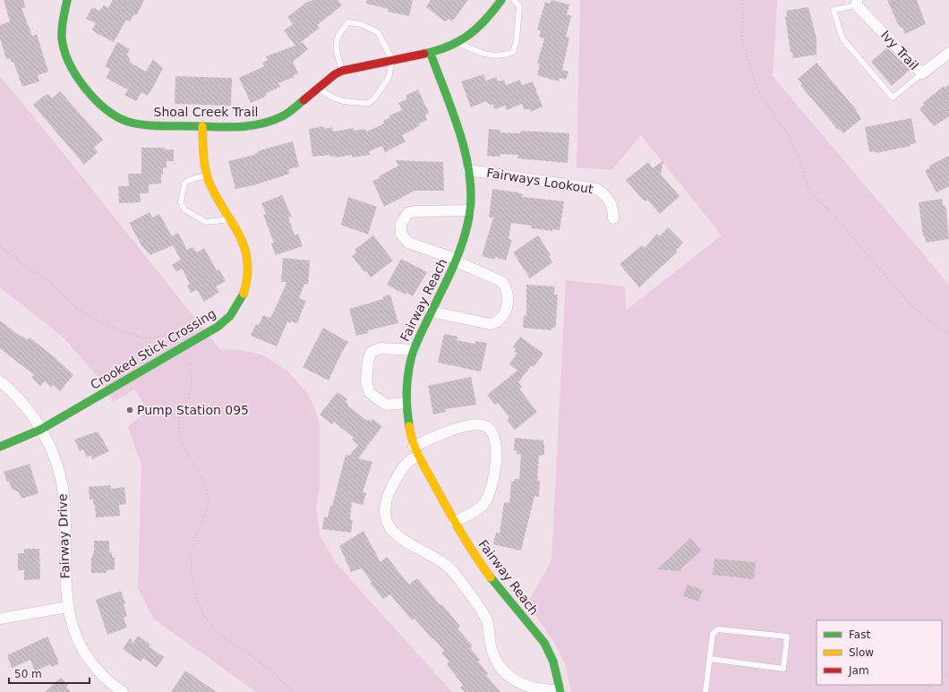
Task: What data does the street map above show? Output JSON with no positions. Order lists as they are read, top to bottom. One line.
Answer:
{"streets":{"street":["Ivy Trail","Shoal Creek Trail","Fairways Lookout","Fairway Reach","Crooked Stick Crossing","Fairway Drive"]},"crossings":[["Shoal Creek Trail","Fairway Reach"],["Shoal Creek Trail","Crooked Stick Crossing"],["Fairways Lookout","Fairway Reach"],["Crooked Stick Crossing","Fairway Drive"]],"places":["Pump Station 095"],"legend":["Fast","Slow","Jam"],"scale_bar":"50 m"}
